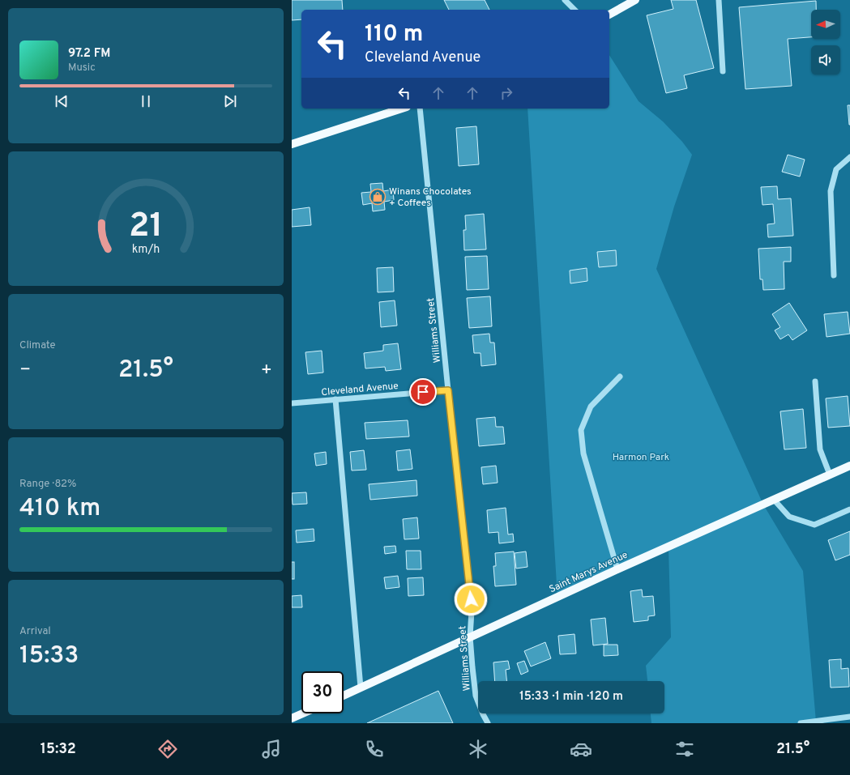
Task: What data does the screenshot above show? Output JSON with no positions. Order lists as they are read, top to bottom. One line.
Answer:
{"streets":{"main road":["Saint Marys Avenue"],"street":["Williams Street","Cleveland Avenue"]},"crossings":[["Williams Street","Cleveland Avenue"],["Williams Street","Saint Marys Avenue"]],"parks":["Harmon Park"],"places":{"shop":["Winans Chocolates + Coffees"]},"north":"left","page":{"turn":["110 m","Cleveland Avenue"],"song":["97.2 FM","Music"],"tile":["Climate",["Range · 82%","410 km"],["Arrival","15:33"]],"heat":["−","21.5°","+"],"limit":"30","trip":"15:33 · 1 min · 120 m","tabs":["15:32","21.5°"],"gauge":["21","km/h"]}}
